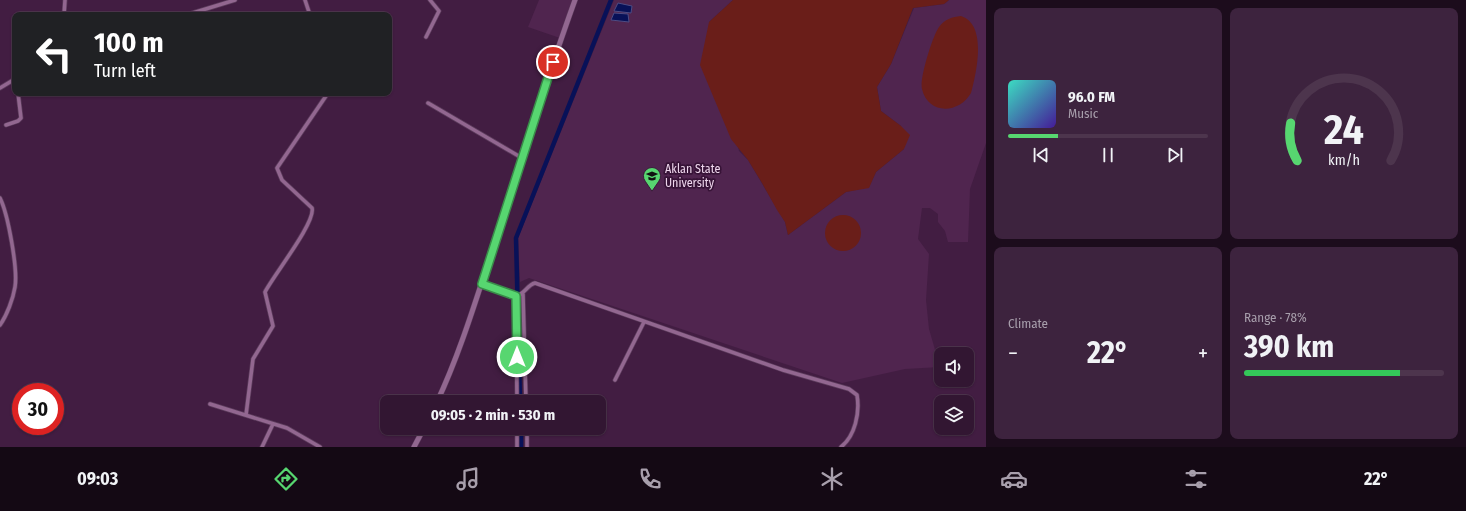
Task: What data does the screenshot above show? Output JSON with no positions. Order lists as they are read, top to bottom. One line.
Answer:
{"places":{"school or university":["Aklan State University"]},"page":{"turn":["100 m","Turn left"],"song":["96.0 FM","Music"],"tile":["Climate",["Range · 78%","390 km"]],"heat":["−","22°","+"],"limit":"30","trip":"09:05 · 2 min · 530 m","tabs":["09:03","22°"],"gauge":["24","km/h"]}}
